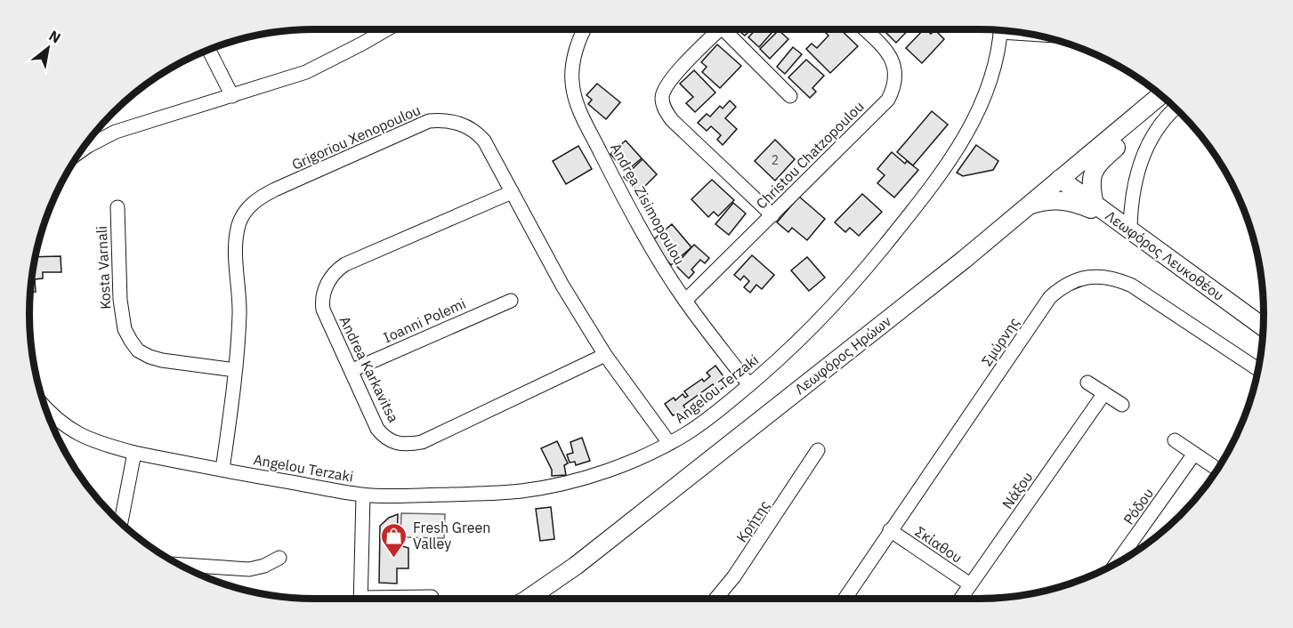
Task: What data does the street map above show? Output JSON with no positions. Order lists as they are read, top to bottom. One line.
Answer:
{"streets":{"main road":["Λεωφόρος Λευκοθέου","Λεωφόρος Ηρώων"],"street":["Grigoriou Xenopoulou","Christou Chatzopoulou","Andrea Zisimopoulou","Kosta Varnali","Ioanni Polemi","Σμύρνης","Andrea Karkavitsa","Angelou Terzaki","Νάξου","Ρόδου","Κρήτης","Σκίαθου"]},"crossings":[["Grigoriou Xenopoulou","Kosta Varnali"],["Grigoriou Xenopoulou","Andrea Karkavitsa"],["Grigoriou Xenopoulou","Angelou Terzaki"],["Christou Chatzopoulou","Andrea Zisimopoulou"],["Andrea Zisimopoulou","Angelou Terzaki"],["Λεωφόρος Λευκοθέου","Λεωφόρος Ηρώων"],["Ioanni Polemi","Andrea Karkavitsa"],["Σμύρνης","Σκίαθου"],["Νάξου","Σκίαθου"]],"places":{"shop":["Fresh Green Valley"]},"house_numbers":["2"],"north":"top right"}
